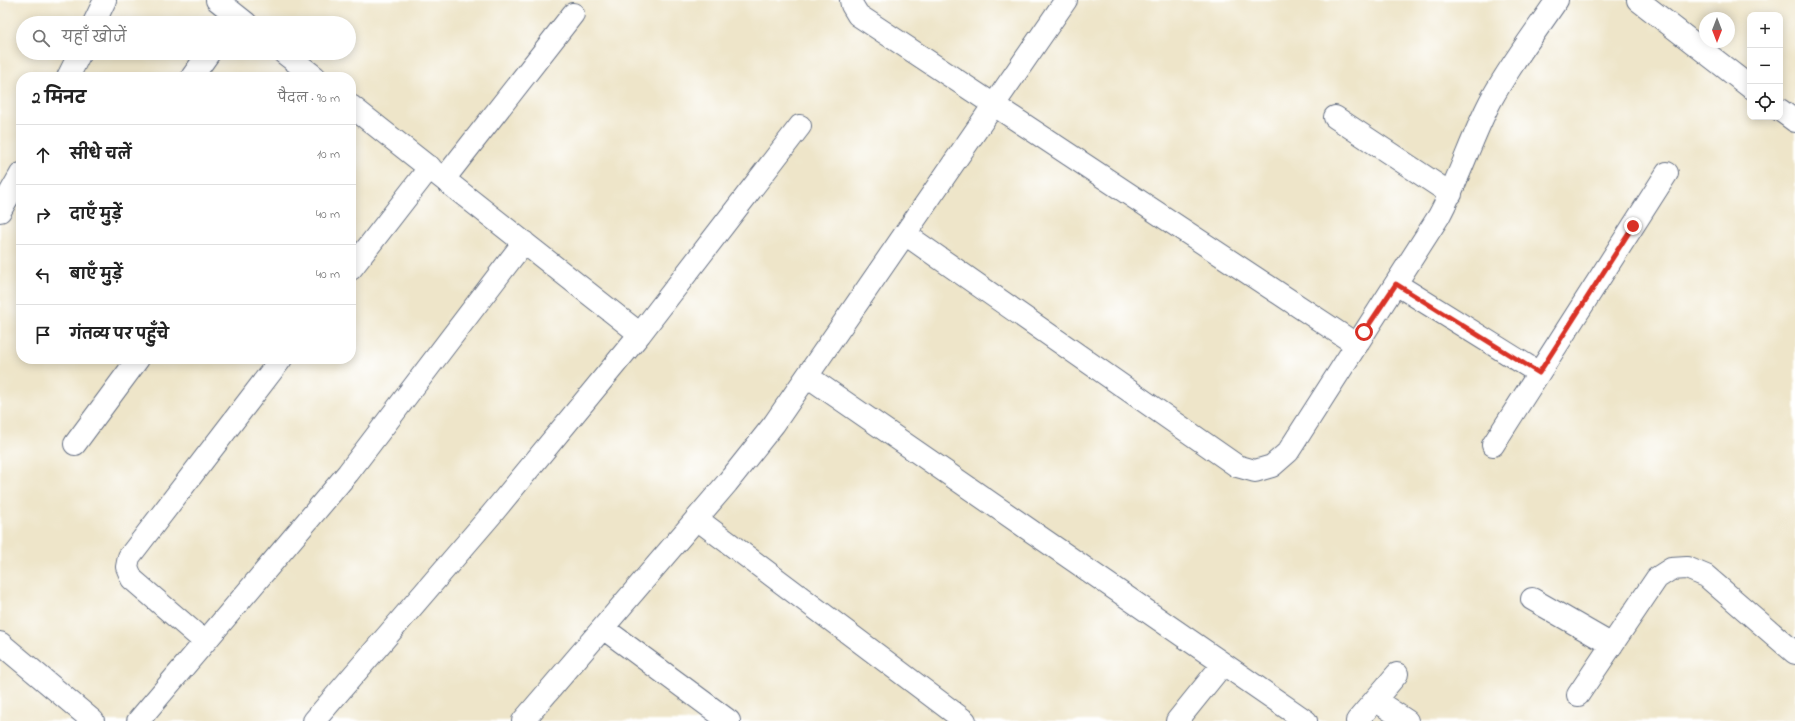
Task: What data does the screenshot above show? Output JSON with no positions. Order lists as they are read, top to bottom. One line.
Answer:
{"north":"bottom","page":{"map_buttons":["+","−"],"search":"यहाँ खोजें","heading":["2 मिनट","पैदल · 90 m"],"list":[["सीधे चलें","10 m"],["दाएँ मुड़ें","40 m"],["बाएँ मुड़ें","40 m"],"गंतव्य पर पहुँचे"]}}
